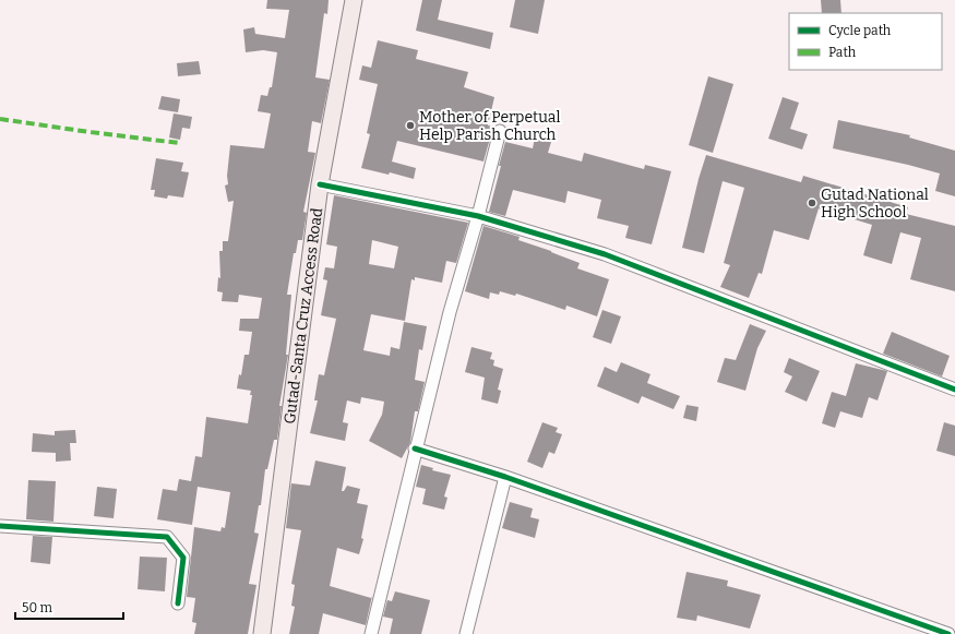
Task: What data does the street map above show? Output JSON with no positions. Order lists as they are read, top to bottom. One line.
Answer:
{"streets":{"main road":["Gutad-Santa Cruz Access Road"]},"places":["Mother of Perpetual Help Parish Church","Gutad National High School"],"legend":["Cycle path","Path"],"scale_bar":"50 m"}
